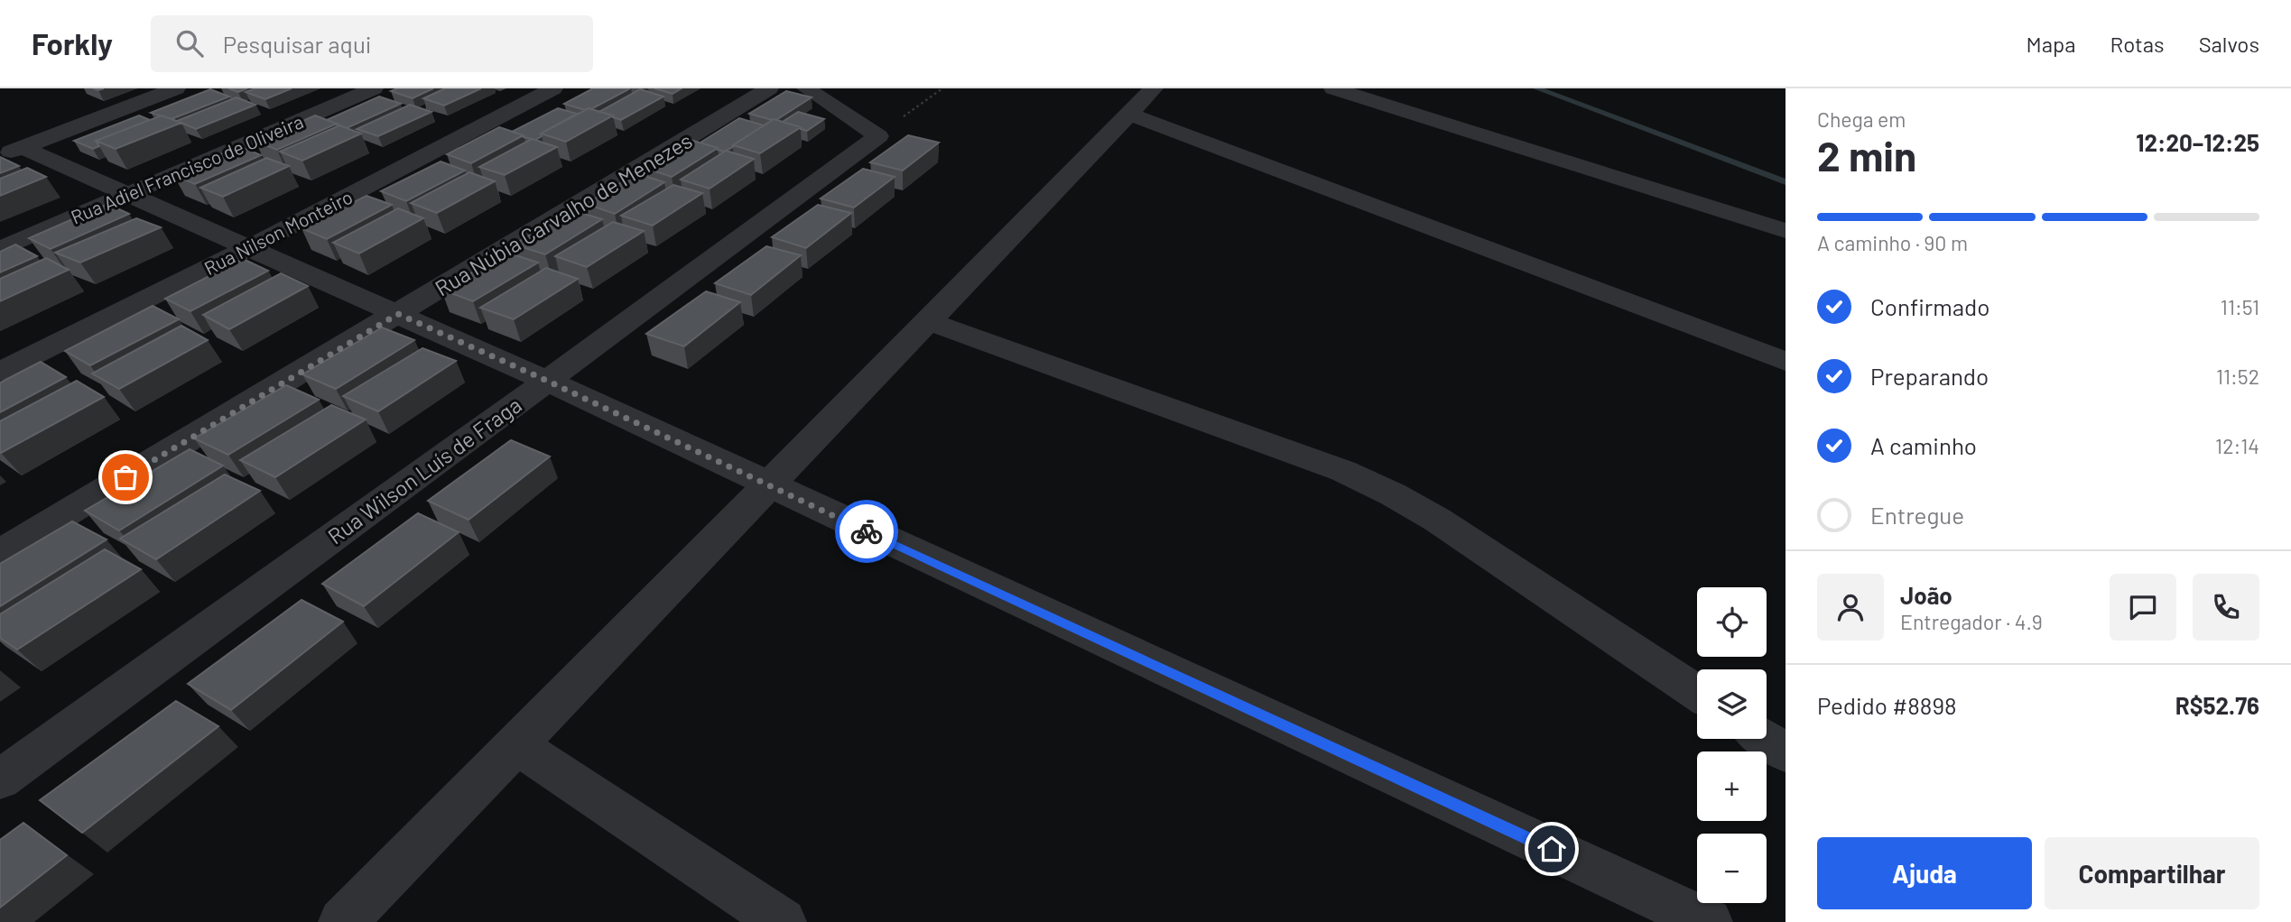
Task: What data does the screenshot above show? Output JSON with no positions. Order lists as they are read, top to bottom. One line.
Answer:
{"streets":{"street":["Rua Adiel Francisco de Oliveira","Rua Núbia Carvalho de Menezes","Rua Nilson Monteiro","Rua Wilson Luís de Fraga"]},"page":{"header":"Forkly","search":"Pesquisar aqui","nav":["Mapa","Rotas","Salvos"],"heading":["2 min","Chega em","12:20–12:25"],"panel":["João","Entregador · 4.9","Pedido #8898","R$52.76"],"bar":"A caminho · 90 m","list":[["Confirmado","11:51"],["Preparando","11:52"],["A caminho","12:14"],"Entregue"],"map_buttons":["+","−"],"buttons":["Ajuda","Compartilhar"]}}
